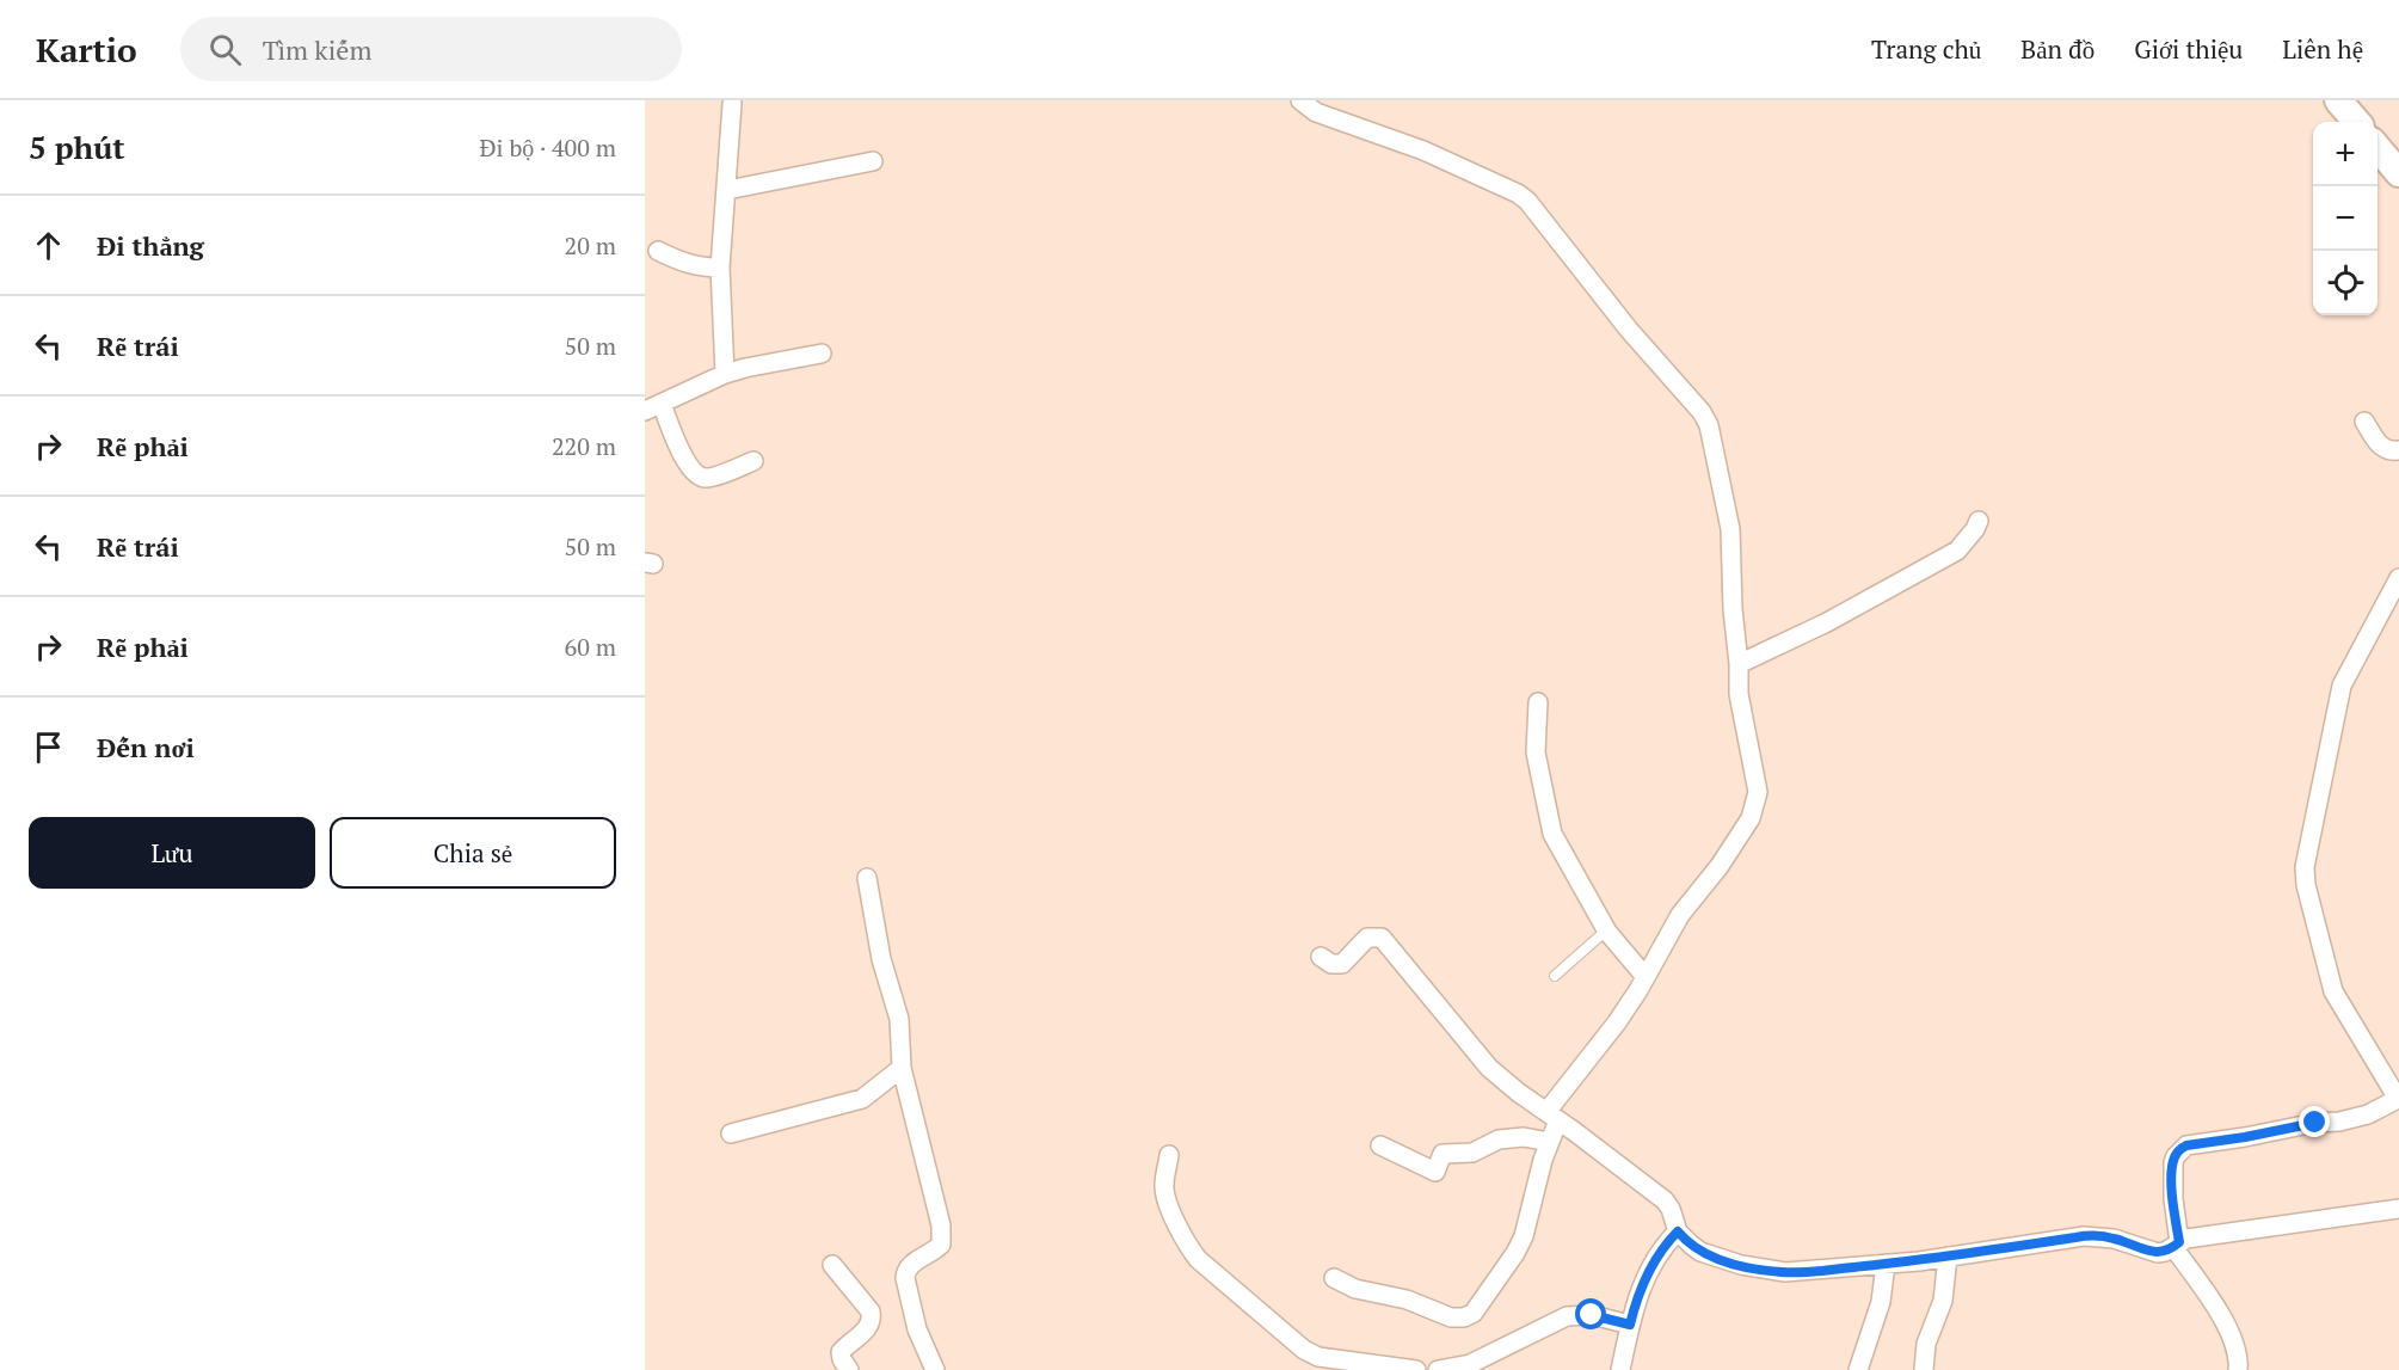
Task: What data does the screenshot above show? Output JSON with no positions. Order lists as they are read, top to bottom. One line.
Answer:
{"page":{"header":"Kartio","search":"Tìm kiếm","nav":["Trang chủ","Bản đồ","Giới thiệu","Liên hệ"],"heading":["5 phút","Đi bộ · 400 m"],"map_buttons":["+","−"],"list":[["Đi thẳng","20 m"],["Rẽ trái","50 m"],["Rẽ phải","220 m"],["Rẽ trái","50 m"],["Rẽ phải","60 m"],"Đến nơi"],"buttons":["Lưu","Chia sẻ"]}}
